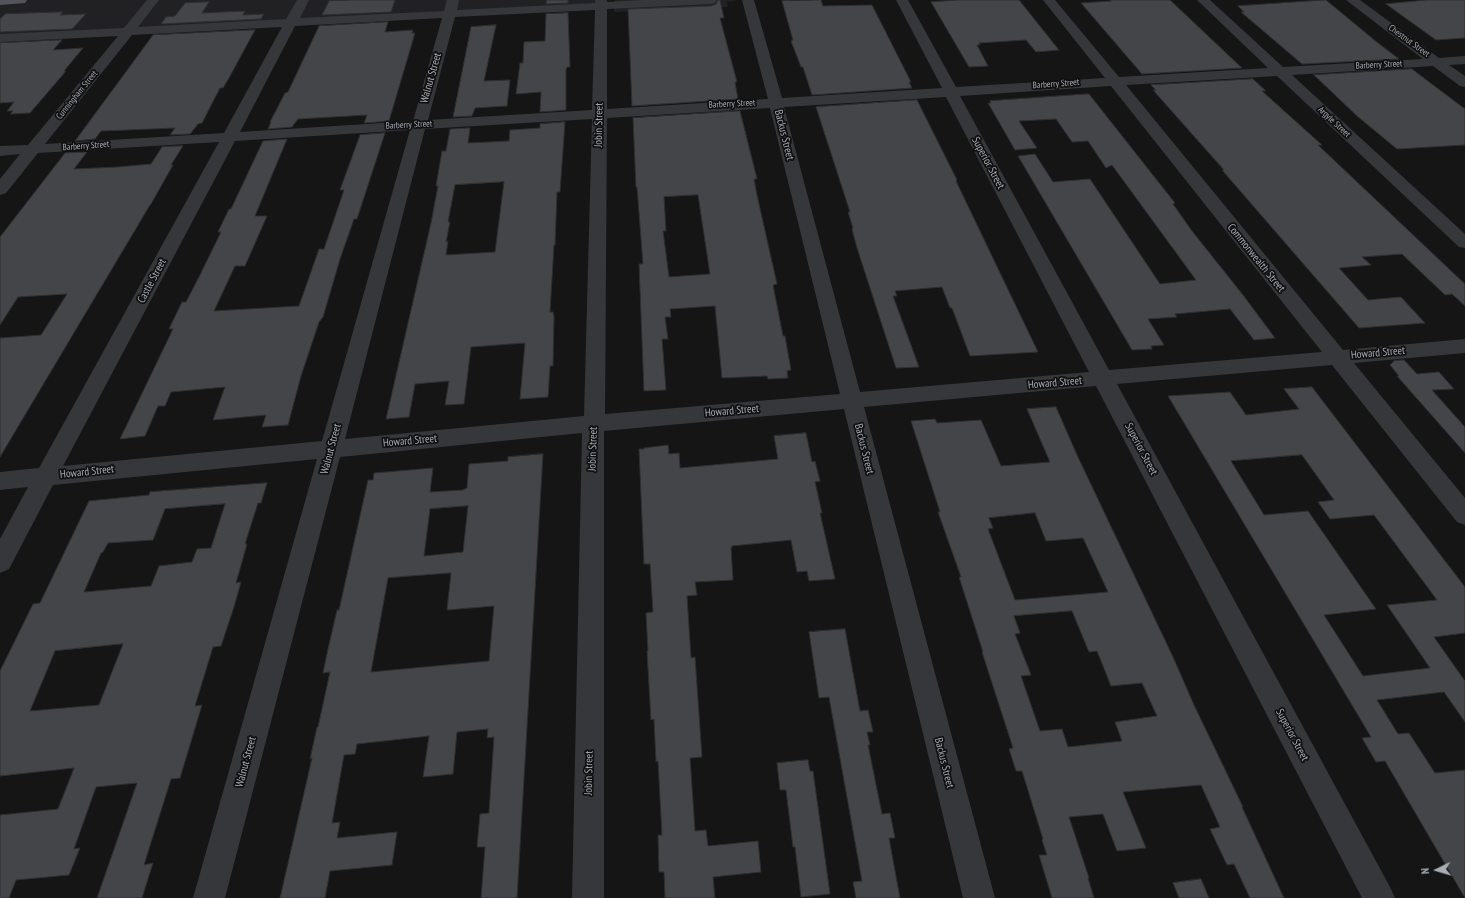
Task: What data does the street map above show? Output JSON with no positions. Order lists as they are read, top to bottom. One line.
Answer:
{"streets":{"street":["Chestnut Street","Barberry Street","Walnut Street","Cunningham Street","Argyle Street","Jobin Street","Backus Street","Superior Street","Commonwealth Street","Castle Street","Howard Street"]},"crossings":[["Chestnut Street","Barberry Street"],["Barberry Street","Walnut Street"],["Barberry Street","Cunningham Street"],["Barberry Street","Argyle Street"],["Barberry Street","Jobin Street"],["Barberry Street","Backus Street"],["Barberry Street","Superior Street"],["Barberry Street","Commonwealth Street"],["Barberry Street","Castle Street"],["Walnut Street","Howard Street"],["Jobin Street","Howard Street"],["Backus Street","Howard Street"],["Superior Street","Howard Street"],["Commonwealth Street","Howard Street"],["Castle Street","Howard Street"]],"north":"left"}
